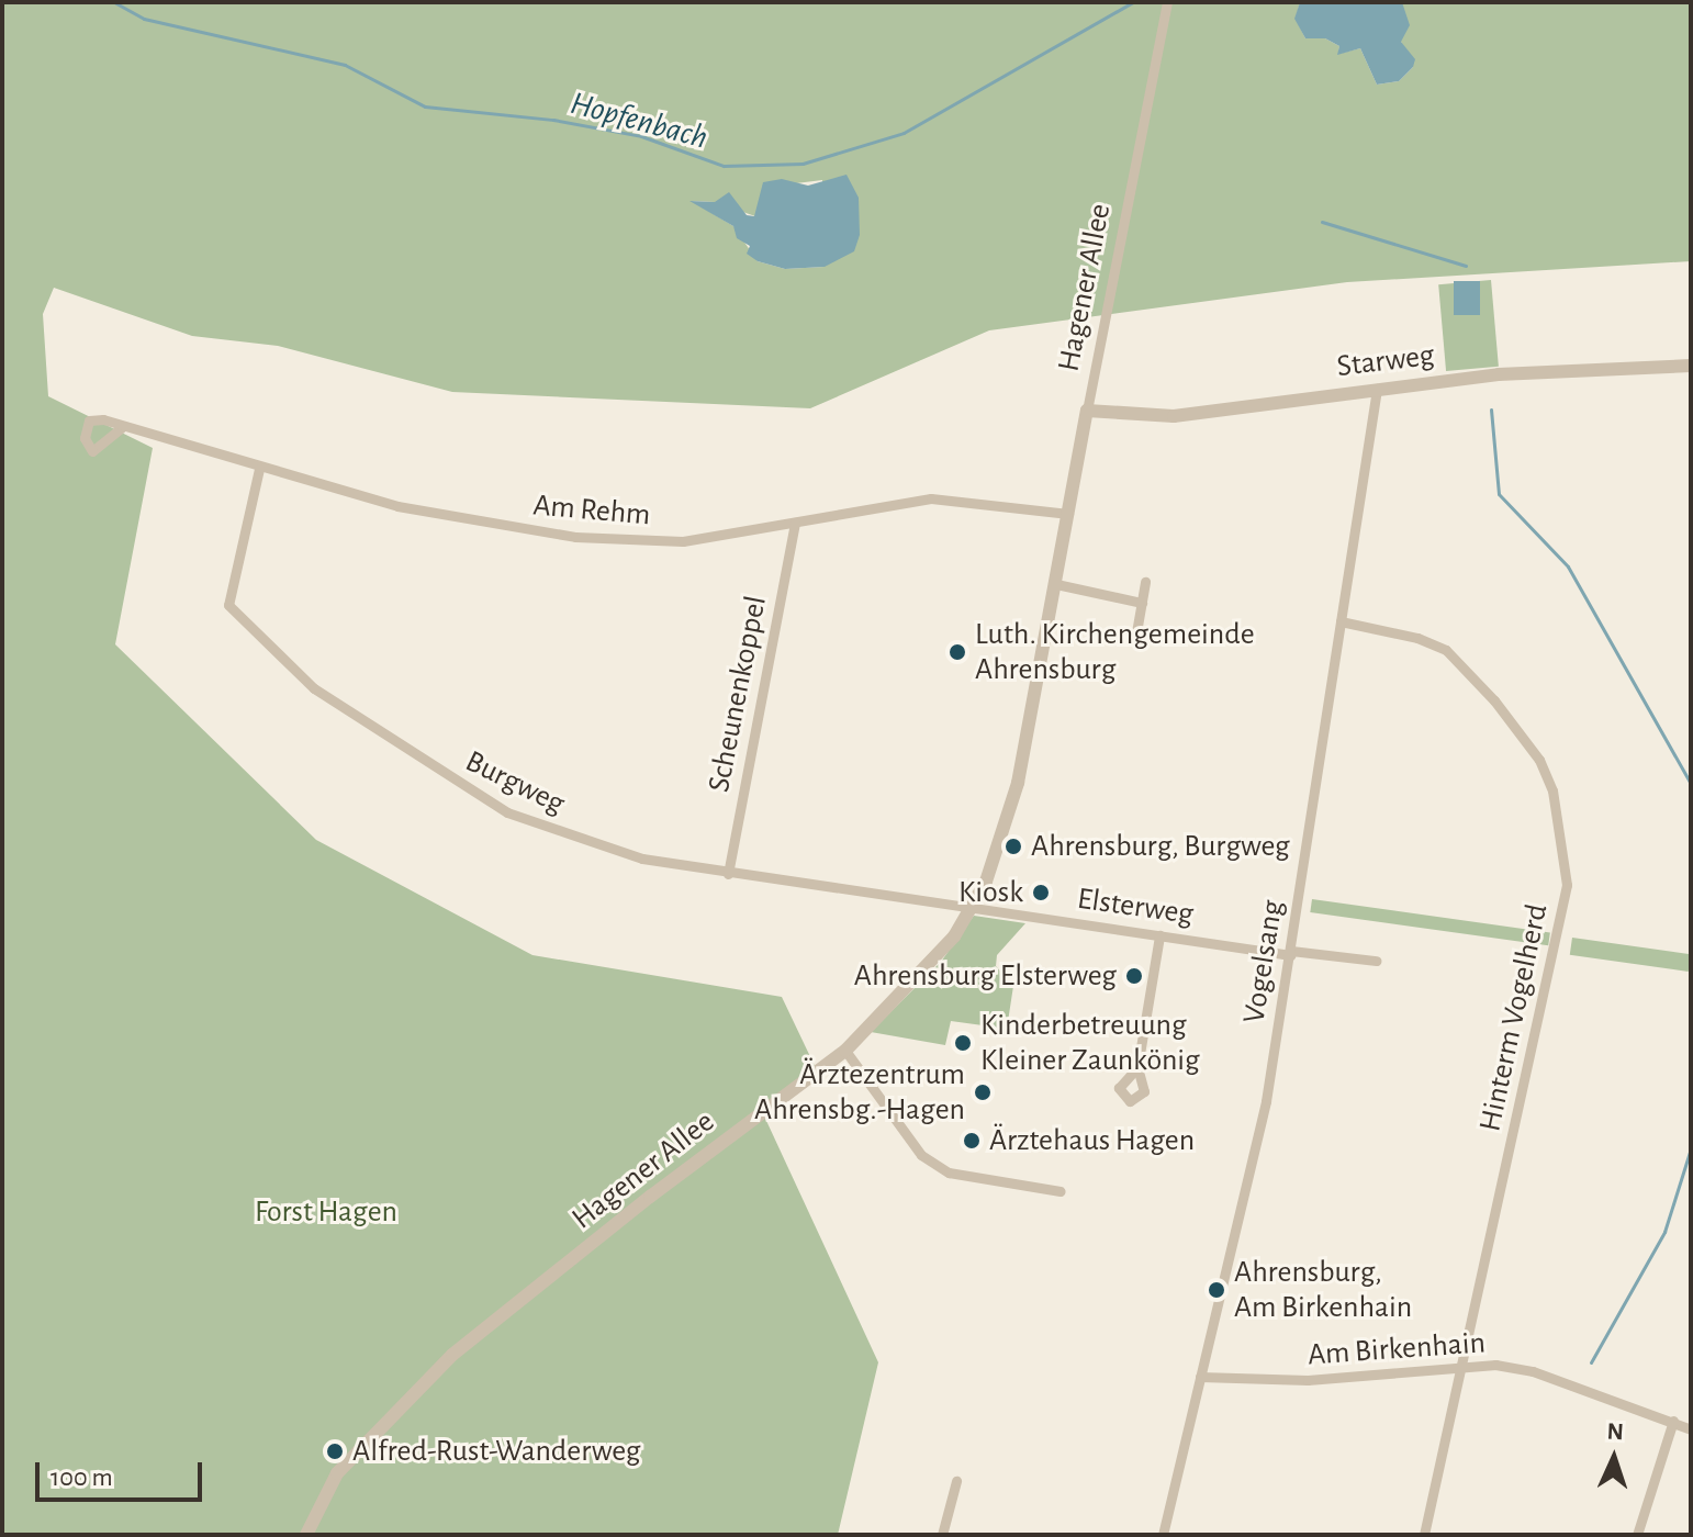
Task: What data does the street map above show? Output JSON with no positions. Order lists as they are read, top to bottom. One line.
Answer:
{"streets":{"street":["Hagener Allee","Starweg","Am Rehm","Scheunenkoppel","Burgweg","Elsterweg","Vogelsang","Hinterm Vogelherd","Am Birkenhain"]},"crossings":[["Hagener Allee","Starweg"],["Hagener Allee","Am Rehm"],["Hagener Allee","Burgweg"],["Hagener Allee","Elsterweg"],["Starweg","Vogelsang"],["Am Rehm","Scheunenkoppel"],["Am Rehm","Burgweg"],["Scheunenkoppel","Burgweg"],["Burgweg","Elsterweg"],["Elsterweg","Vogelsang"],["Vogelsang","Hinterm Vogelherd"],["Vogelsang","Am Birkenhain"],["Hinterm Vogelherd","Am Birkenhain"]],"water":["Hopfenbach"],"parks":["Forst Hagen"],"places":["Luth. Kirchengemeinde Ahrensburg","Ahrensburg, Burgweg","Kiosk","Ahrensburg Elsterweg","Kinderbetreuung Kleiner Zaunkönig","Ärztezentrum Ahrensbg.-Hagen","Ärztehaus Hagen","Ahrensburg, Am Birkenhain","Alfred-Rust-Wanderweg"],"scale_bar":"100 m","north":"top"}
